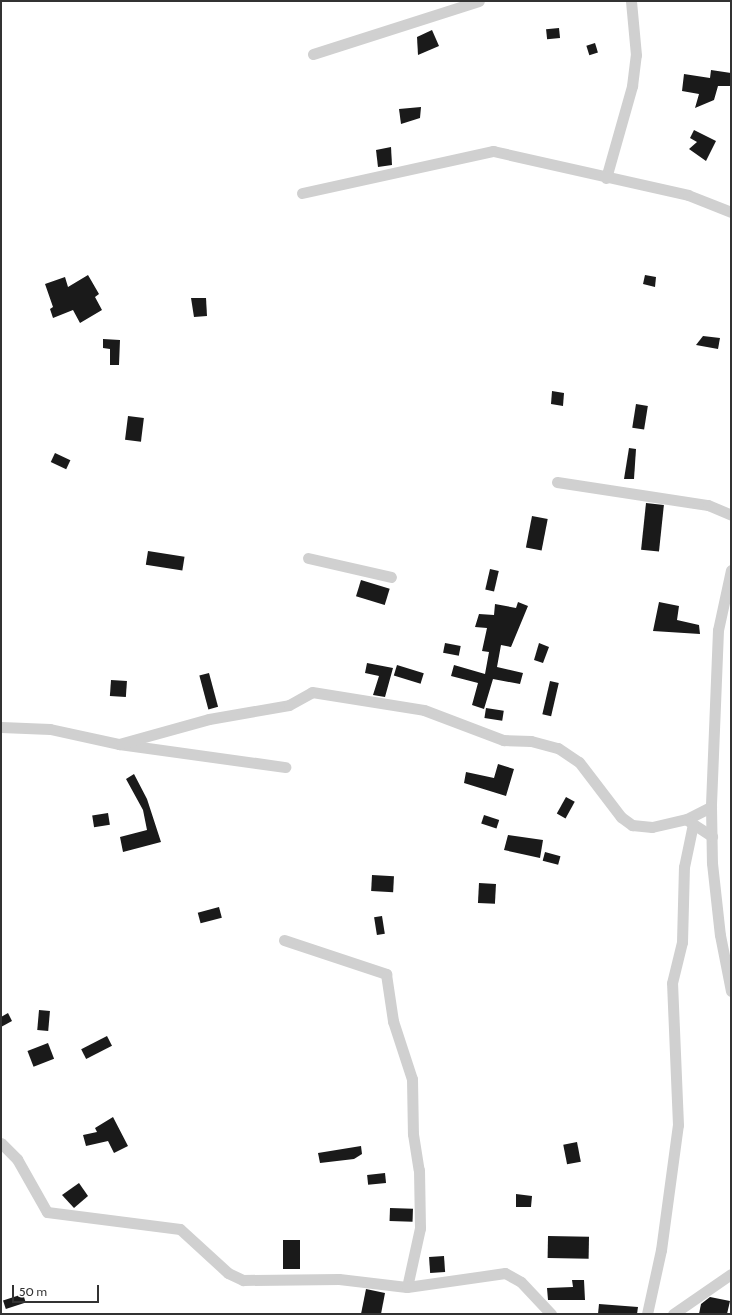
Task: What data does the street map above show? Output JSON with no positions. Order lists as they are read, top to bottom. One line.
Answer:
{"scale_bar":"50 m"}
